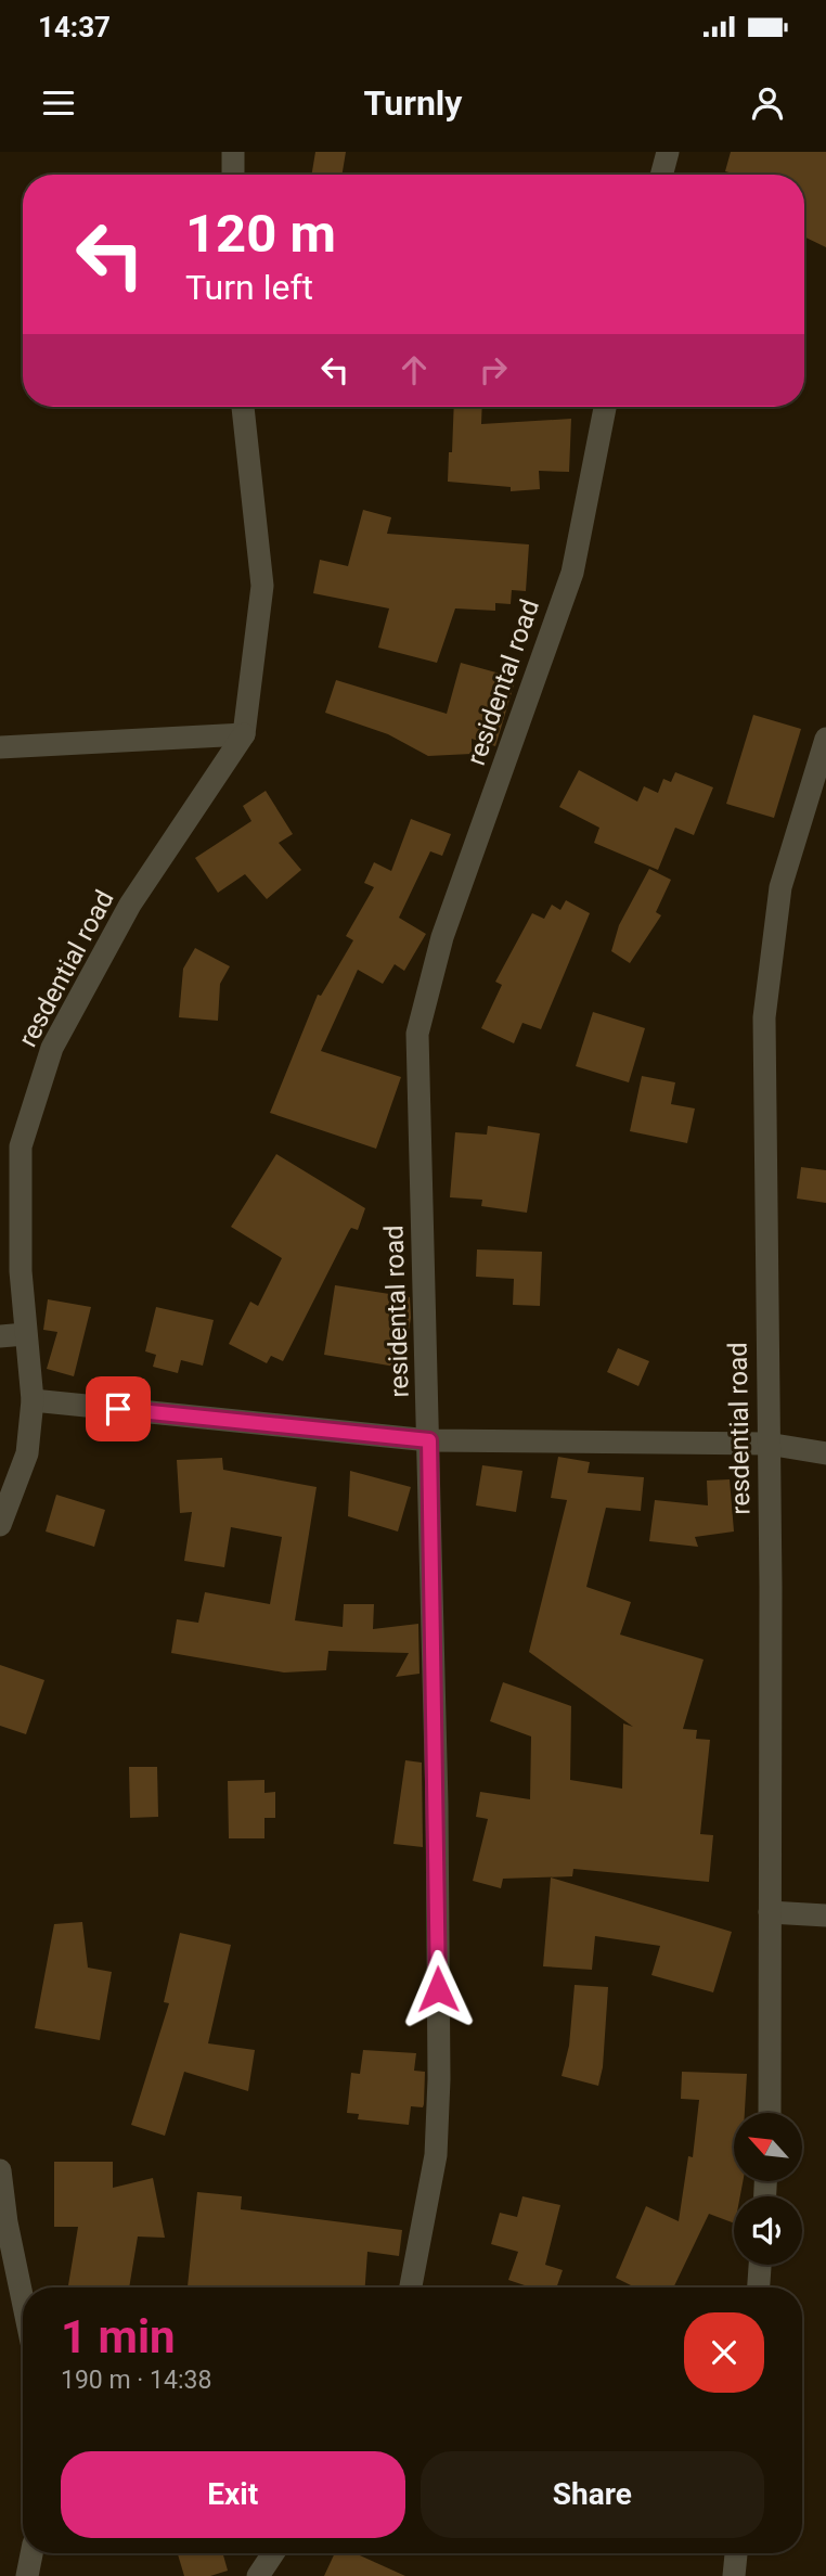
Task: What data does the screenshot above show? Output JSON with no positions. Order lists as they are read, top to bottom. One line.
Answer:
{"streets":{"street":["residental road","resdential road"]},"north":"top left","page":{"status":"14:37","header":"Turnly","turn":["120 m","Turn left"],"heading":["1 min","190 m · 14:38"],"buttons":["Exit","Share"]}}
